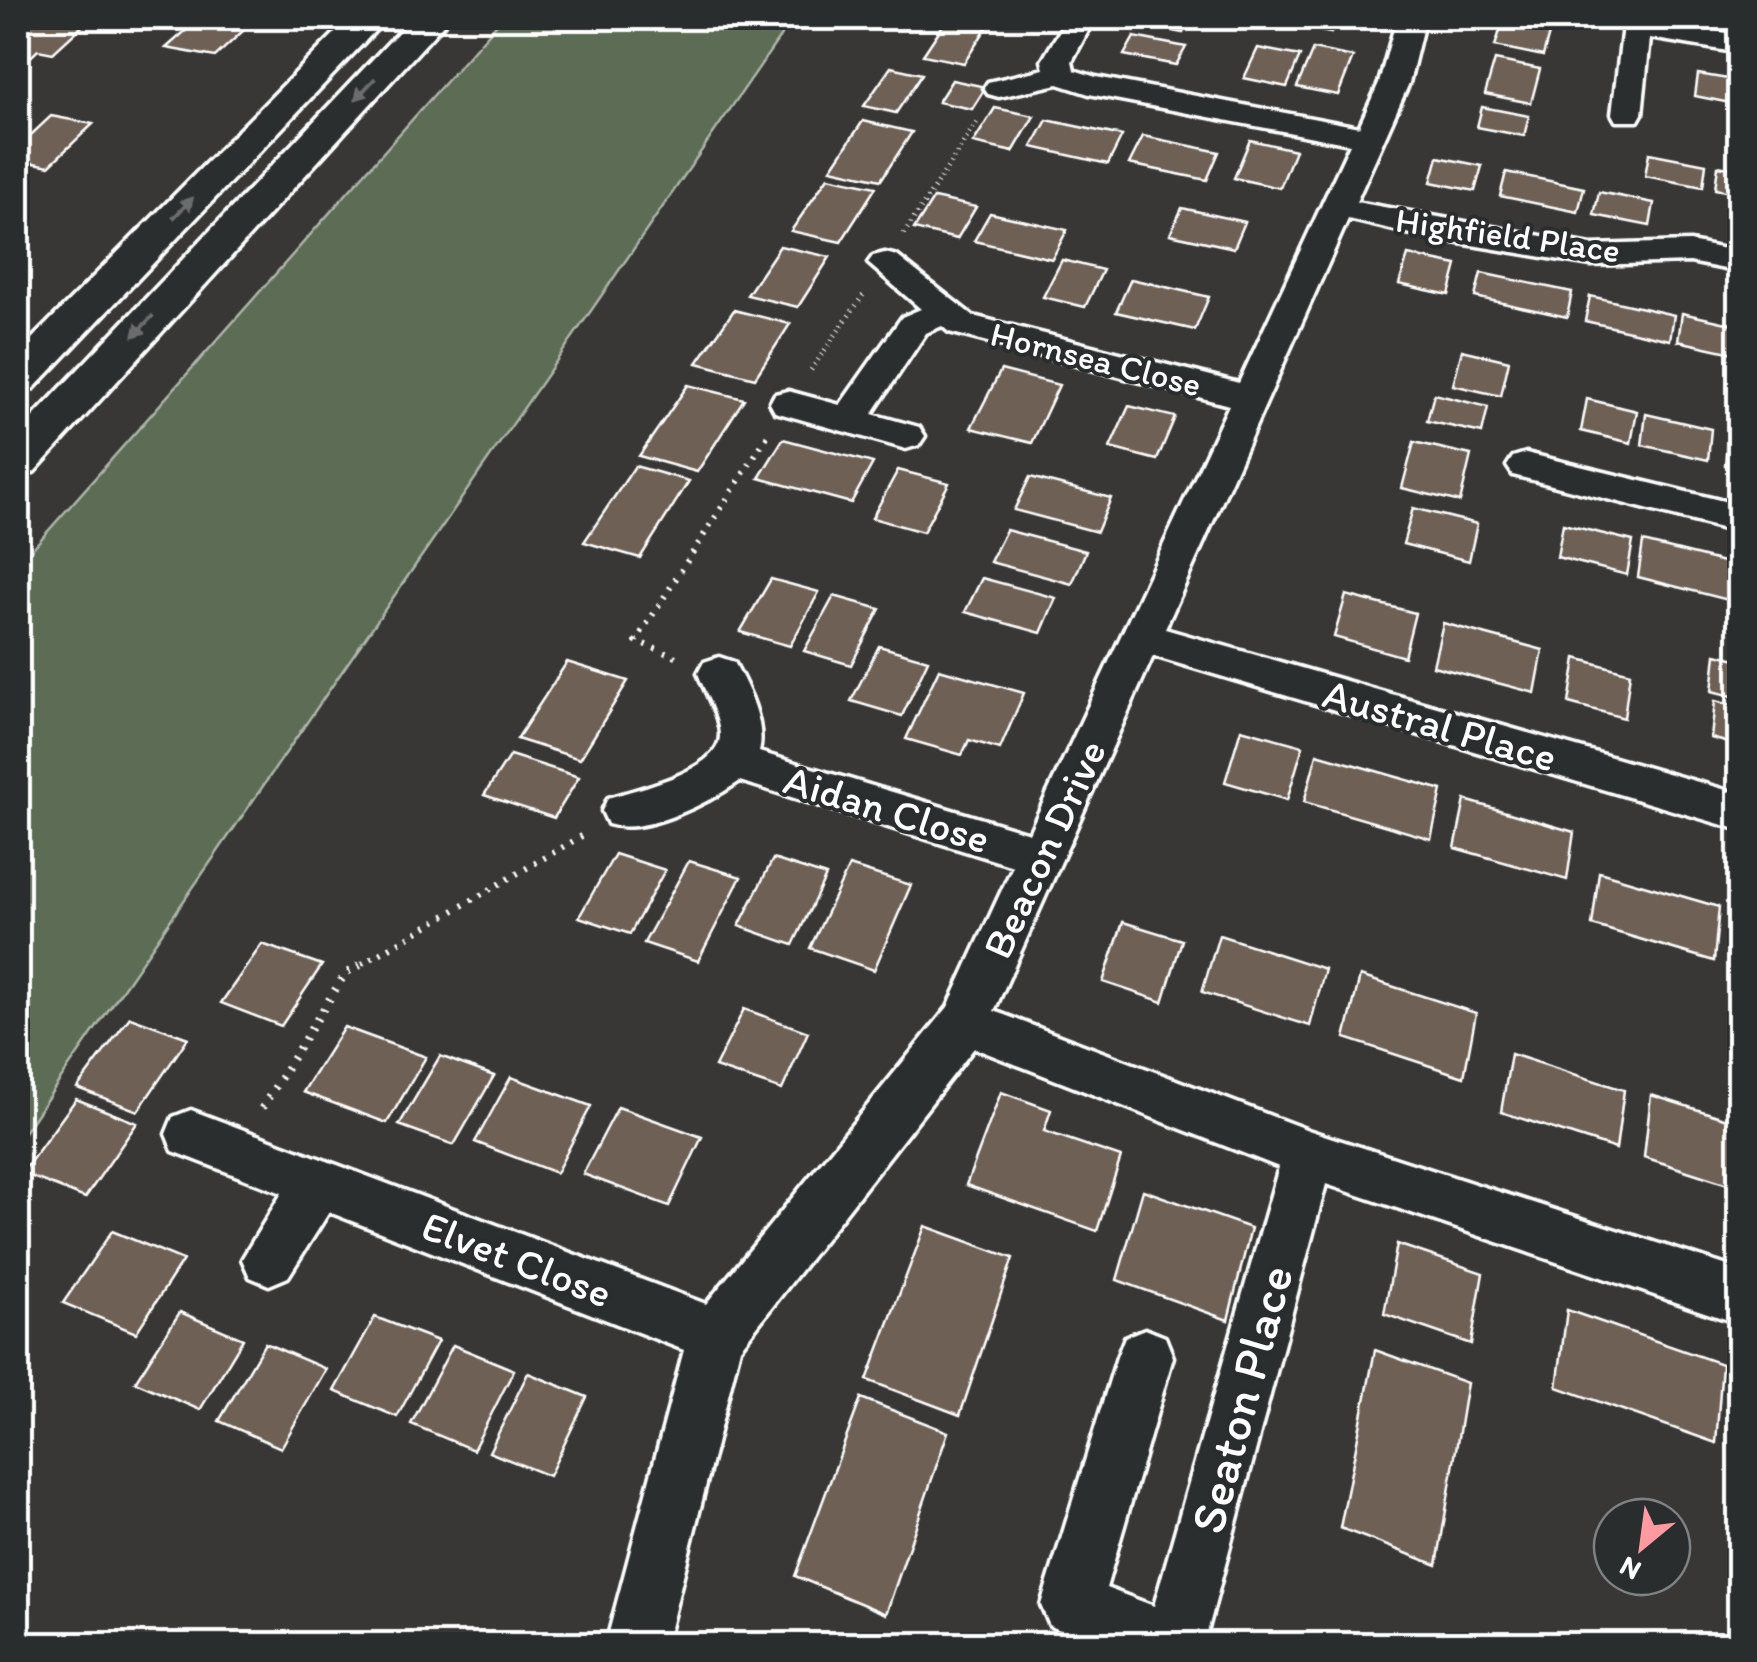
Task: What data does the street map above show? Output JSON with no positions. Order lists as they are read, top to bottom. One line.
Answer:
{"streets":{"street":["Highfield Place","Hornsea Close","Austral Place","Aidan Close","Beacon Drive","Elvet Close","Seaton Place"]},"crossings":[["Highfield Place","Beacon Drive"],["Hornsea Close","Beacon Drive"],["Austral Place","Beacon Drive"],["Aidan Close","Beacon Drive"],["Beacon Drive","Elvet Close"]],"north":"bottom left"}
